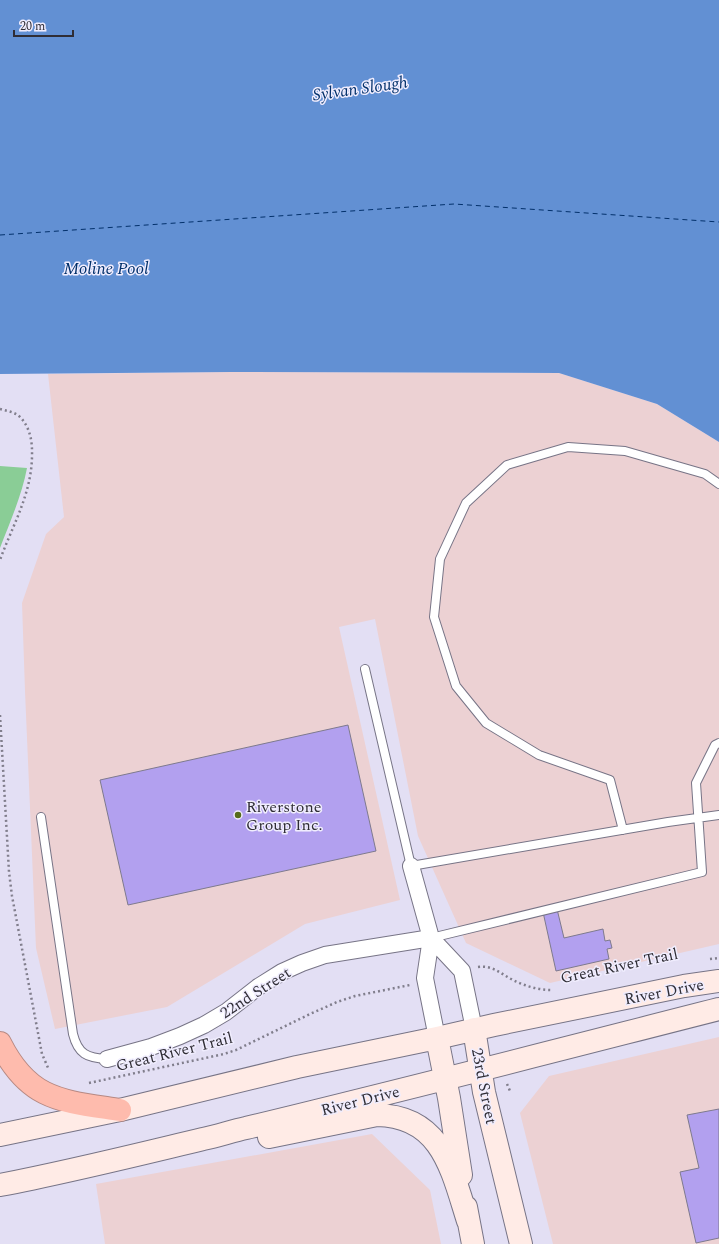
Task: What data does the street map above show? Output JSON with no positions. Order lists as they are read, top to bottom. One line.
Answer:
{"streets":{"main road":["River Drive","23rd Street"],"street":["22nd Street"],"path":["Great River Trail"]},"crossings":[["Great River Trail","23rd Street"],["River Drive","23rd Street"]],"water":["Sylvan Slough","Moline Pool"],"places":["Riverstone Group Inc."],"scale_bar":"20 m"}
